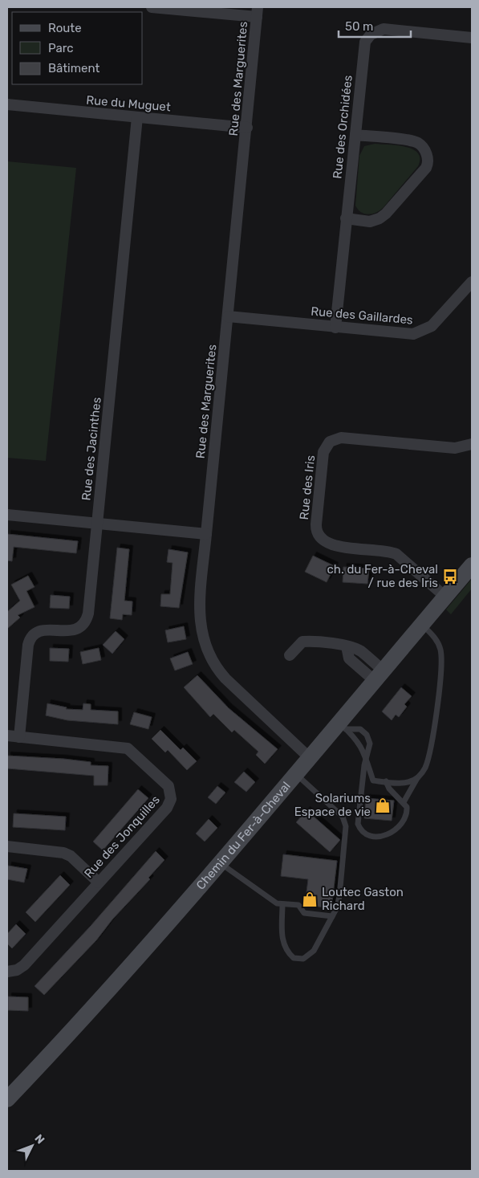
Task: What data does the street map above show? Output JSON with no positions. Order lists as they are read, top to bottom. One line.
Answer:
{"streets":{"street":["Rue des Marguerites","Rue du Muguet","Rue des Orchidées","Rue des Gaillardes","Rue des Jacinthes","Rue des Iris","Chemin du Fer-à-Cheval","Rue des Jonquilles"]},"crossings":[["Rue des Marguerites","Rue du Muguet"],["Rue des Marguerites","Rue des Gaillardes"],["Rue des Marguerites","Chemin du Fer-à-Cheval"],["Rue du Muguet","Rue des Jacinthes"],["Rue des Orchidées","Rue des Gaillardes"],["Rue des Jacinthes","Rue des Jonquilles"],["Rue des Iris","Chemin du Fer-à-Cheval"]],"places":{"bus stop":["ch. du Fer-à-Cheval / rue des Iris"],"shop":["Solariums Espace de vie","Loutec Gaston Richard"]},"legend":["Route","Parc","Bâtiment"],"scale_bar":"50 m","north":"top right"}
